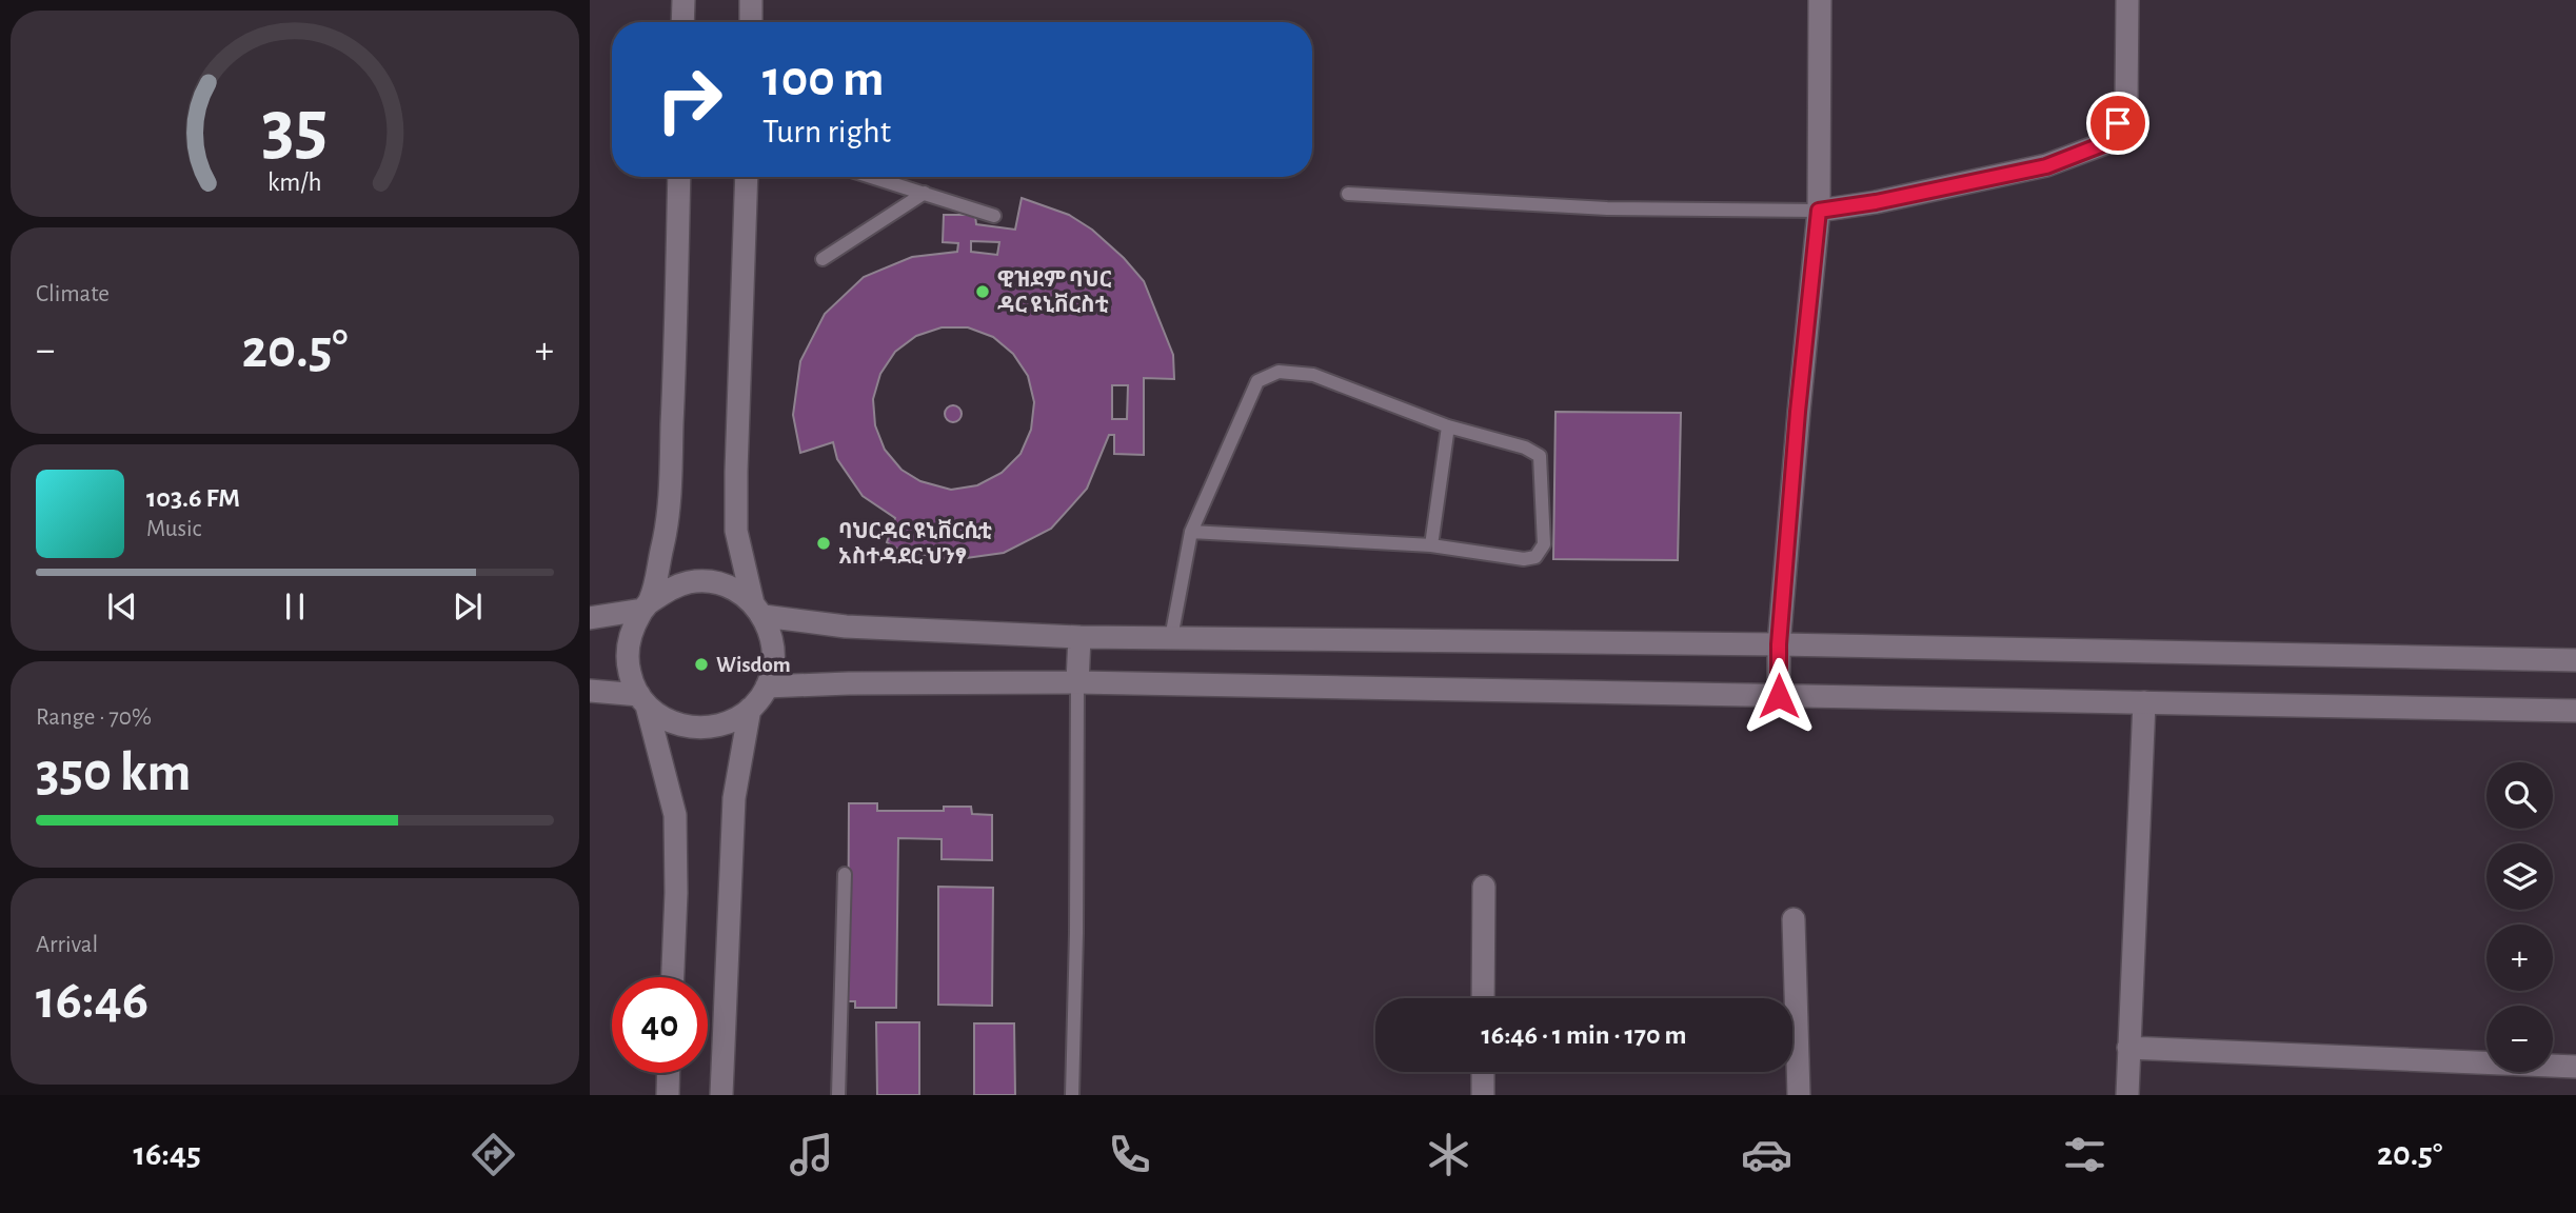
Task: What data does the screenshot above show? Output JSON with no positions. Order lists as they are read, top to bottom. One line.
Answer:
{"places":["ዊዝደም ባህር ዳር ዩኒቨርስቲ","ባህርዳር ዩኒቨርሲቲ አስተዳደር ህንፃ","Wisdom"],"page":{"turn":["100 m","Turn right"],"tile":["Climate",["Range · 70%","350 km"],["Arrival","16:46"]],"heat":["−","20.5°","+"],"song":["103.6 FM","Music"],"map_buttons":["+","−"],"limit":"40","trip":"16:46 · 1 min · 170 m","tabs":["16:45","20.5°"],"gauge":["35","km/h"]}}
